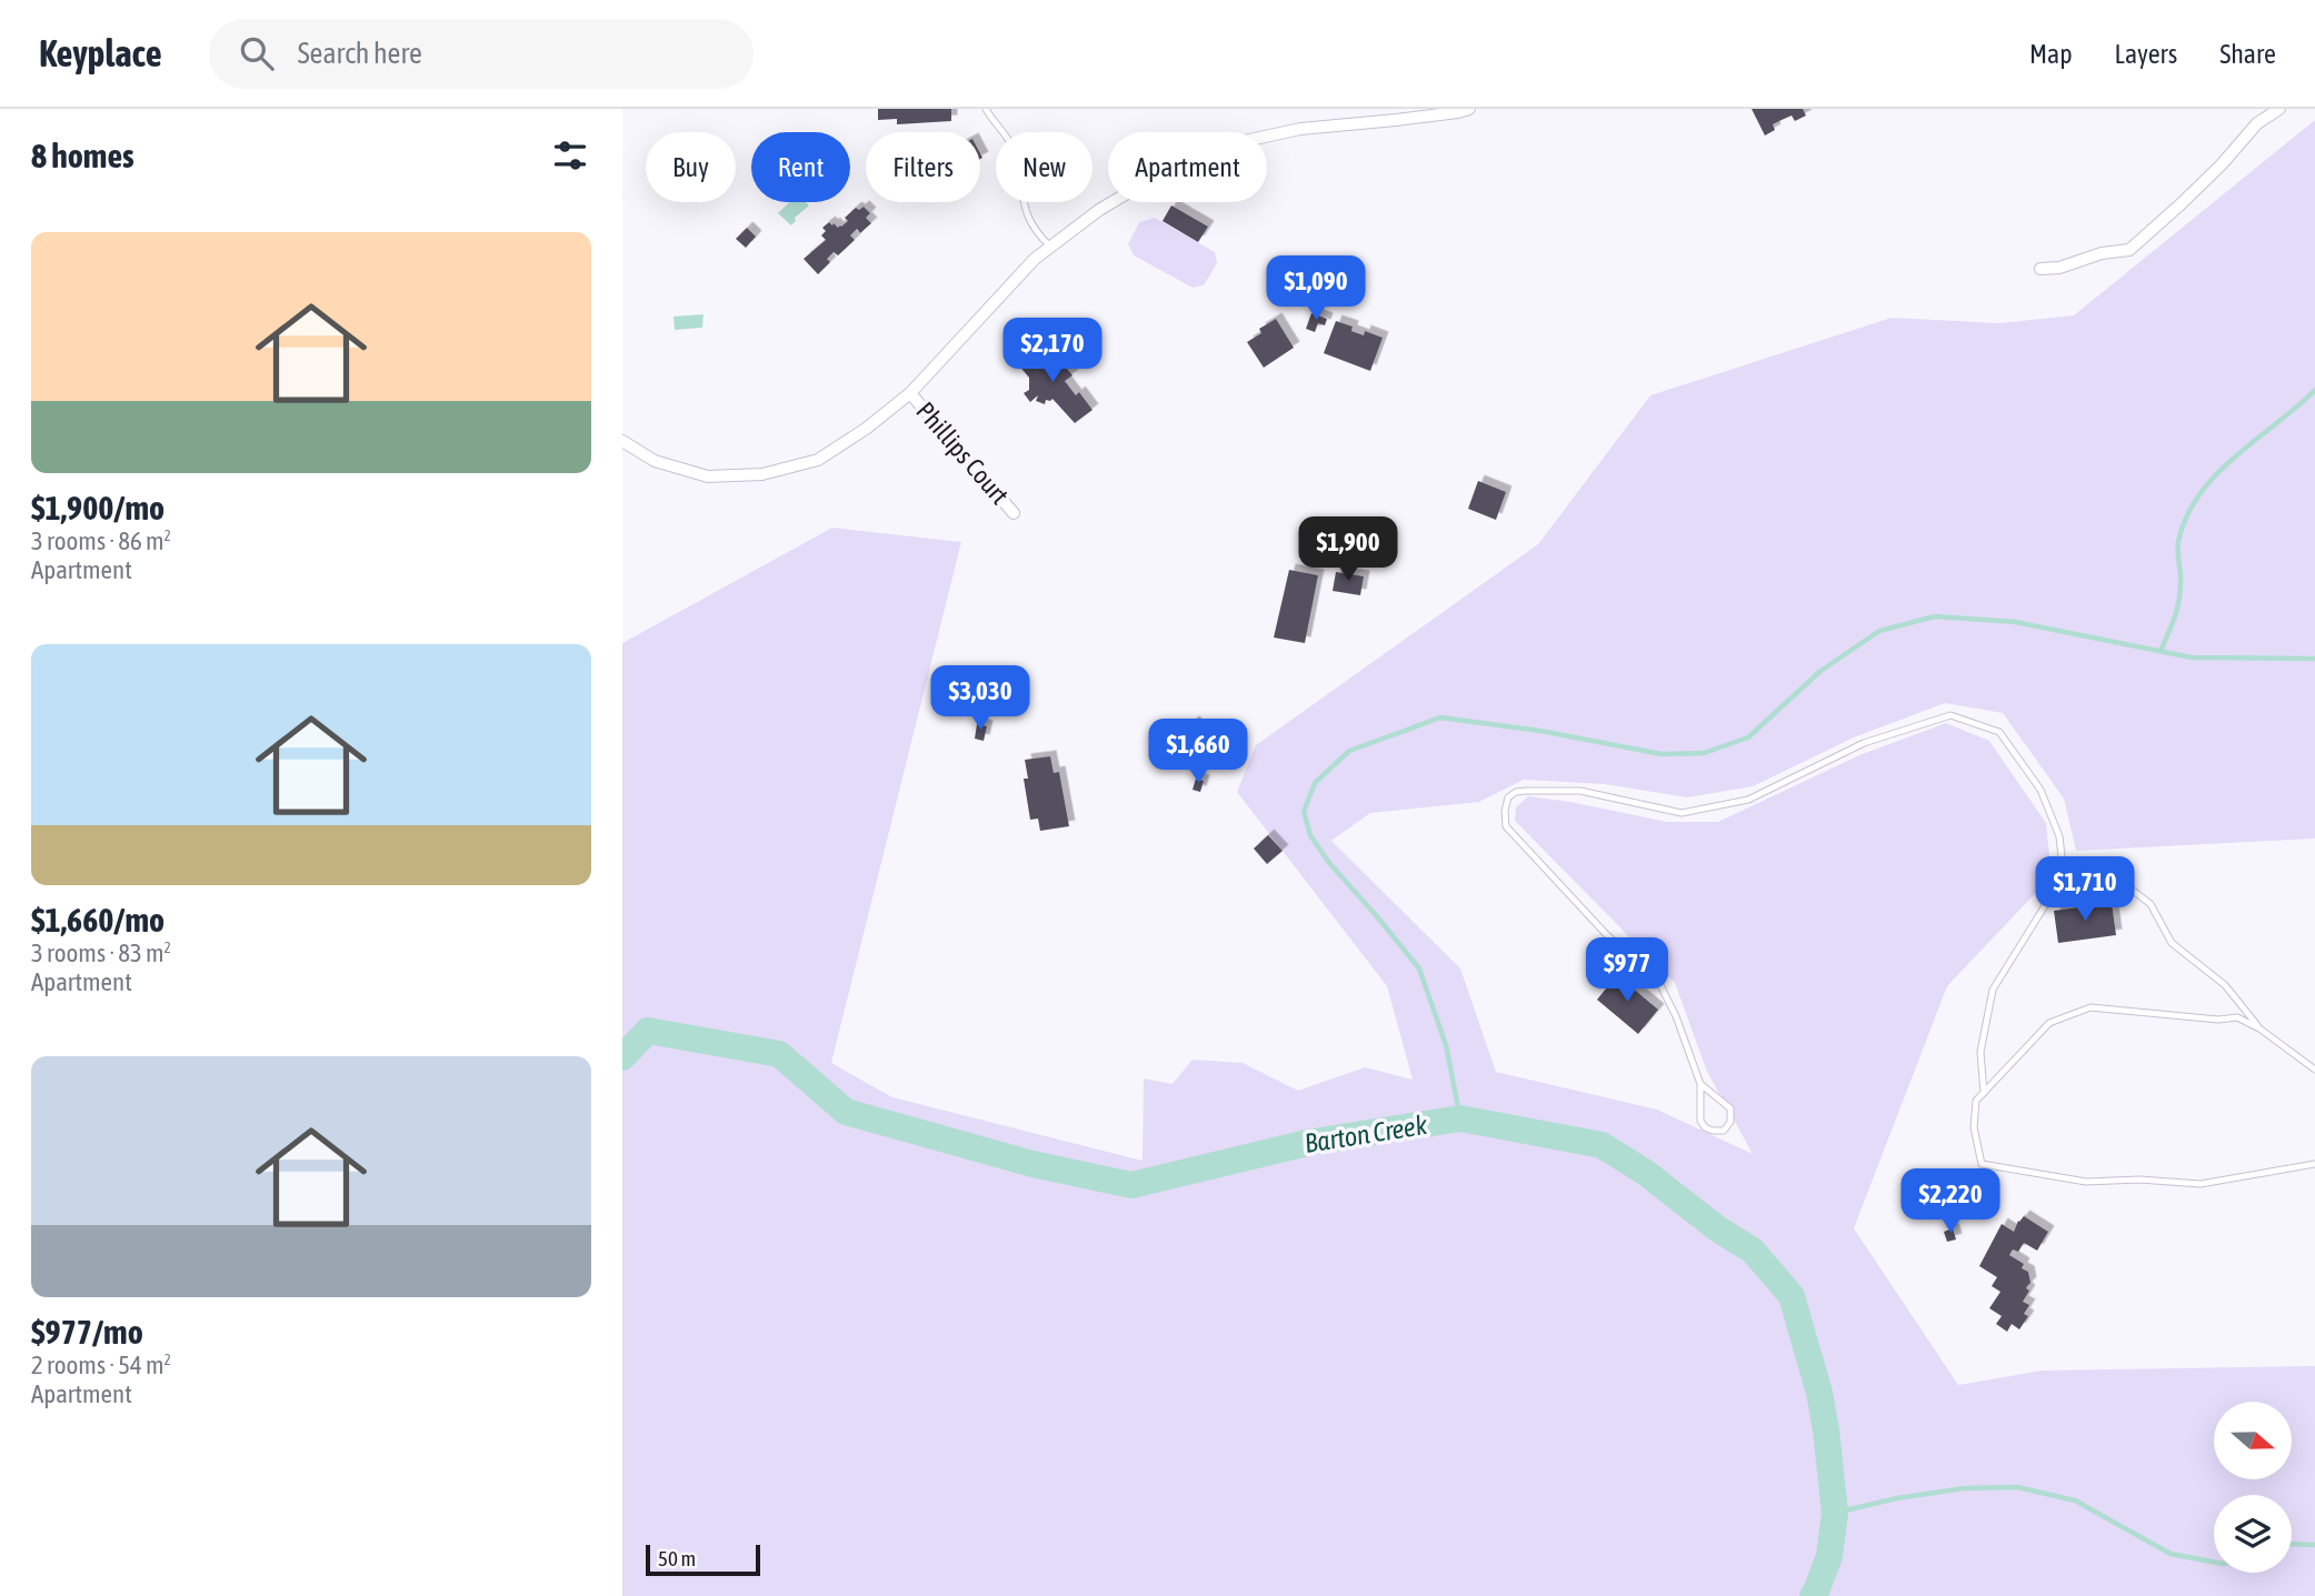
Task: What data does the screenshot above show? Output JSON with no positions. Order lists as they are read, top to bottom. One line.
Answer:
{"streets":{"street":["Phillips Court"]},"water":["Barton Creek"],"scale_bar":"50 m","north":"right","page":{"header":"Keyplace","search":"Search here","nav":["Map","Layers","Share"],"heading":"8 homes","chip":["Buy","Rent","Filters","New","Apartment"],"list":[{"name":"$1,900/mo","note":"3 rooms · 86 m² · Apartment"},{"name":"$1,660/mo","note":"3 rooms · 83 m² · Apartment"},{"name":"$977/mo","note":"2 rooms · 54 m² · Apartment"}],"price":["$1,090","$2,170","$1,900","$3,030","$1,660","$1,710","$977","$2,220"],"scale":"50 m"}}
